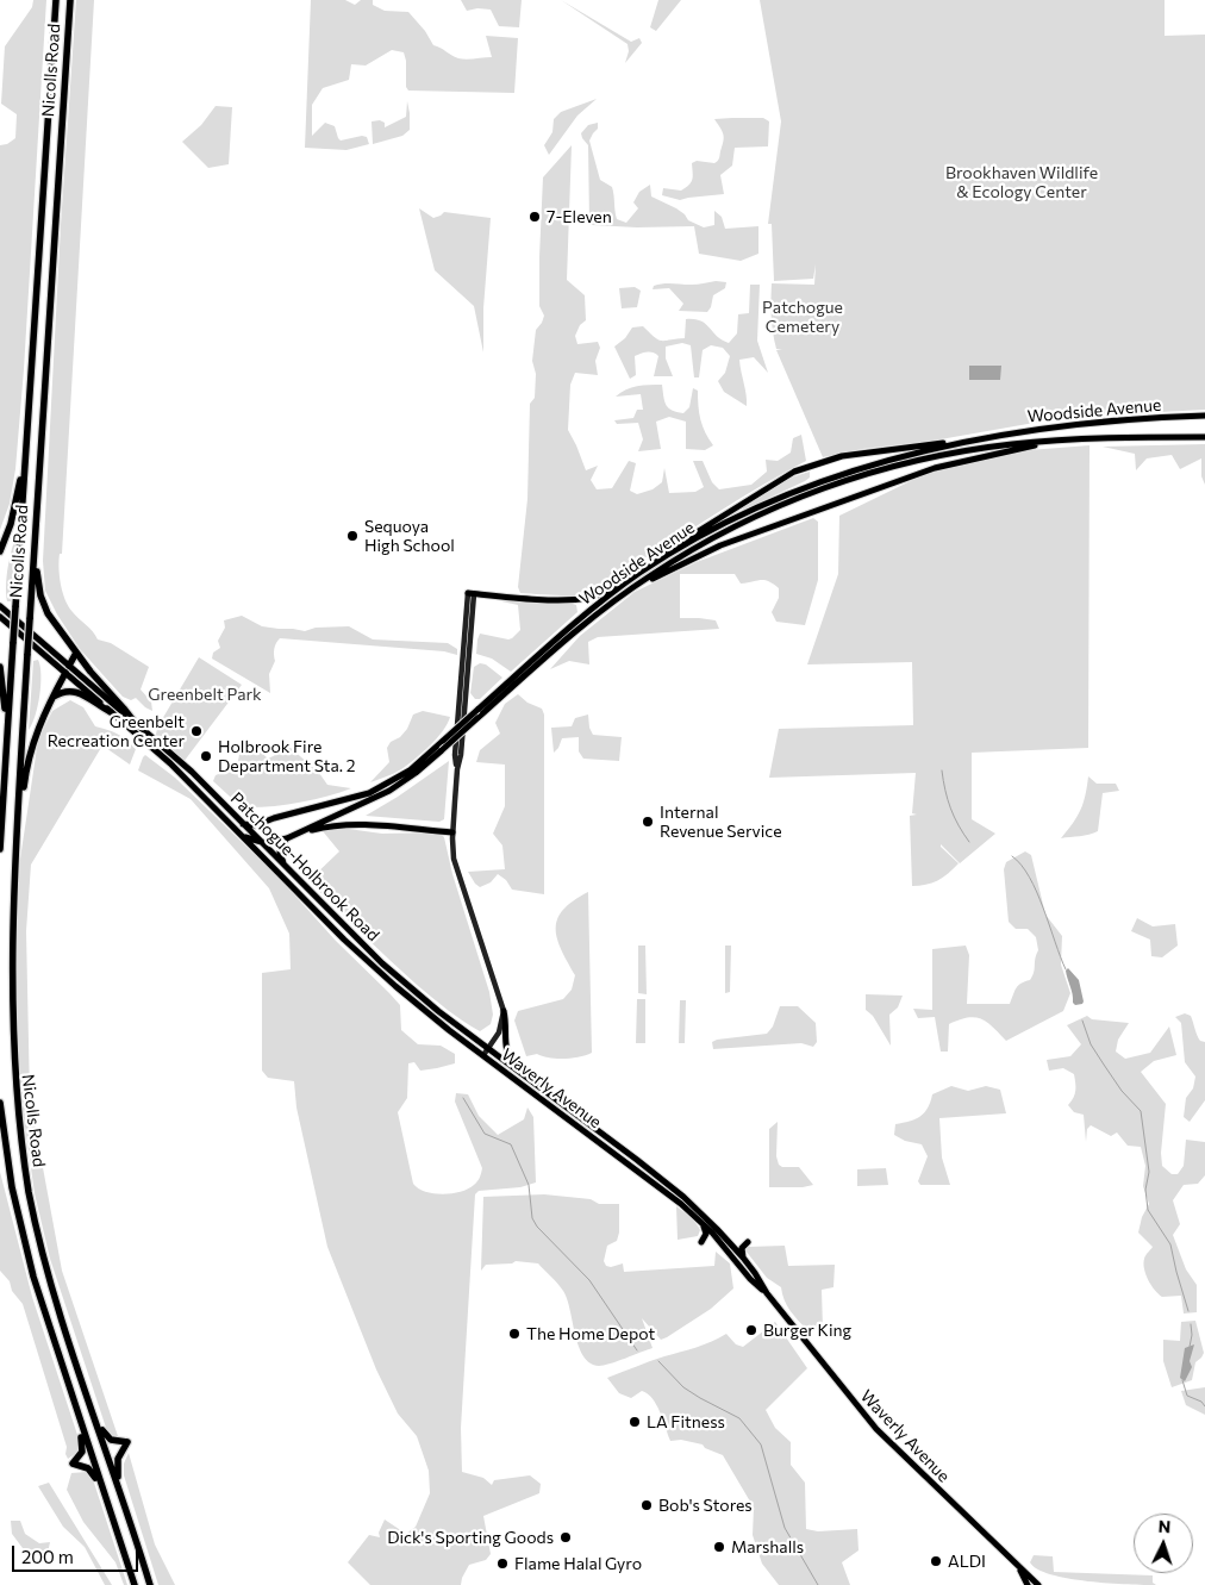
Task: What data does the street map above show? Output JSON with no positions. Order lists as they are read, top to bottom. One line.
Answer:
{"streets":{"highway":["Nicolls Road"],"main road":["Woodside Avenue","Patchogue-Holbrook Road","Waverly Avenue"]},"crossings":[["Woodside Avenue","Patchogue-Holbrook Road"],["Patchogue-Holbrook Road","Waverly Avenue"]],"parks":["Brookhaven Wildlife & Ecology Center","Patchogue Cemetery","Greenbelt Park"],"places":["7-Eleven","Sequoya High School","Greenbelt Recreation Center","Holbrook Fire Department Sta. 2","Internal Revenue Service","Burger King","The Home Depot","LA Fitness","Bob's Stores","Dick's Sporting Goods","Marshalls","ALDI","Flame Halal Gyro"],"scale_bar":"200 m","north":"top"}
